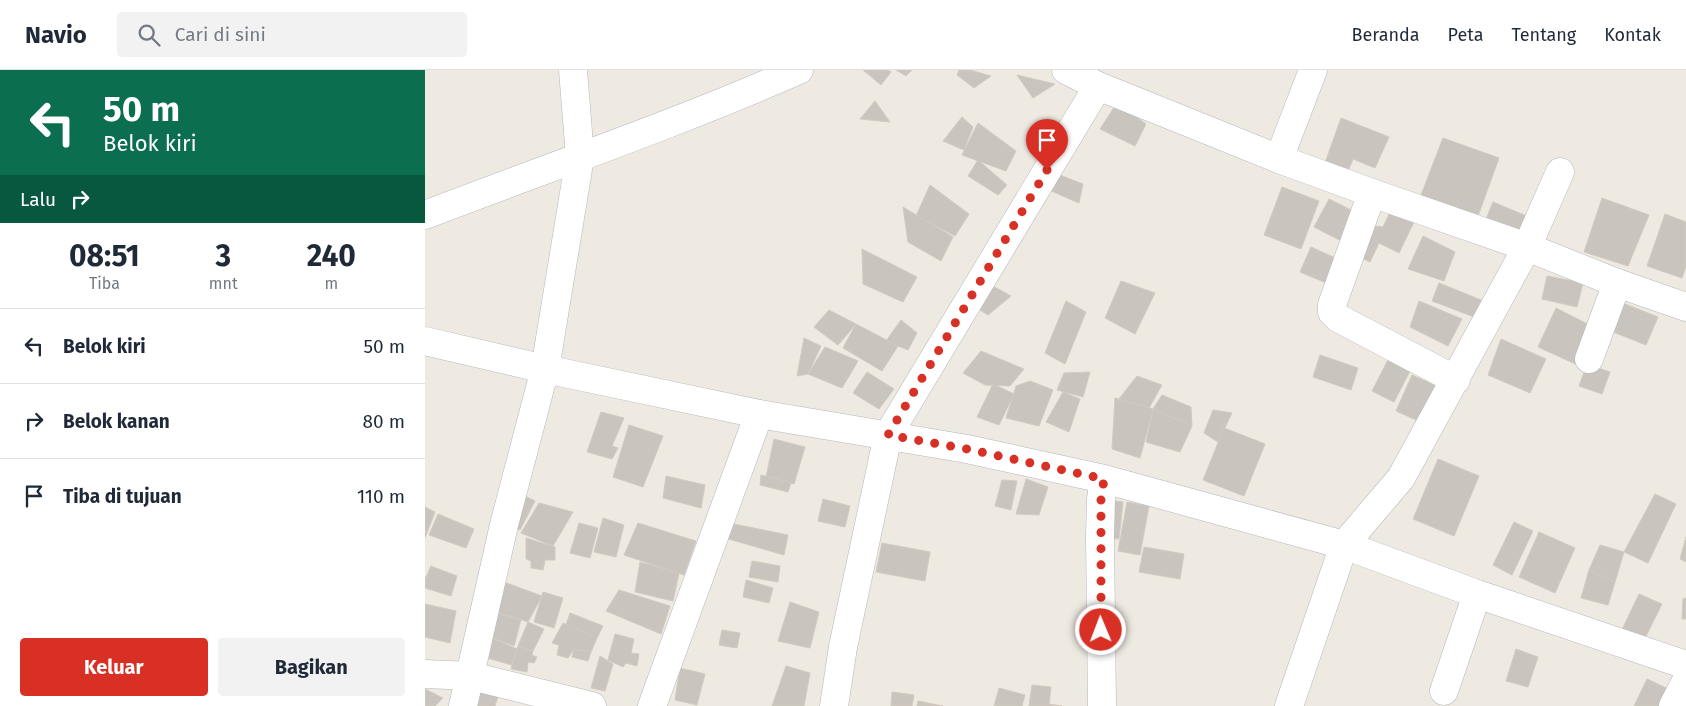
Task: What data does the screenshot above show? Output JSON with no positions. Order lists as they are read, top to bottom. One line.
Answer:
{"page":{"header":"Navio","search":"Cari di sini","nav":["Beranda","Peta","Tentang","Kontak"],"turn":["50 m","Belok kiri"],"then":"Lalu","eta":["08:51","Tiba","3","mnt","240","m"],"list":[{"name":"Belok kiri","value":"50 m"},{"name":"Belok kanan","value":"80 m"},{"name":"Tiba di tujuan","value":"110 m"}],"buttons":["Keluar","Bagikan"]}}
